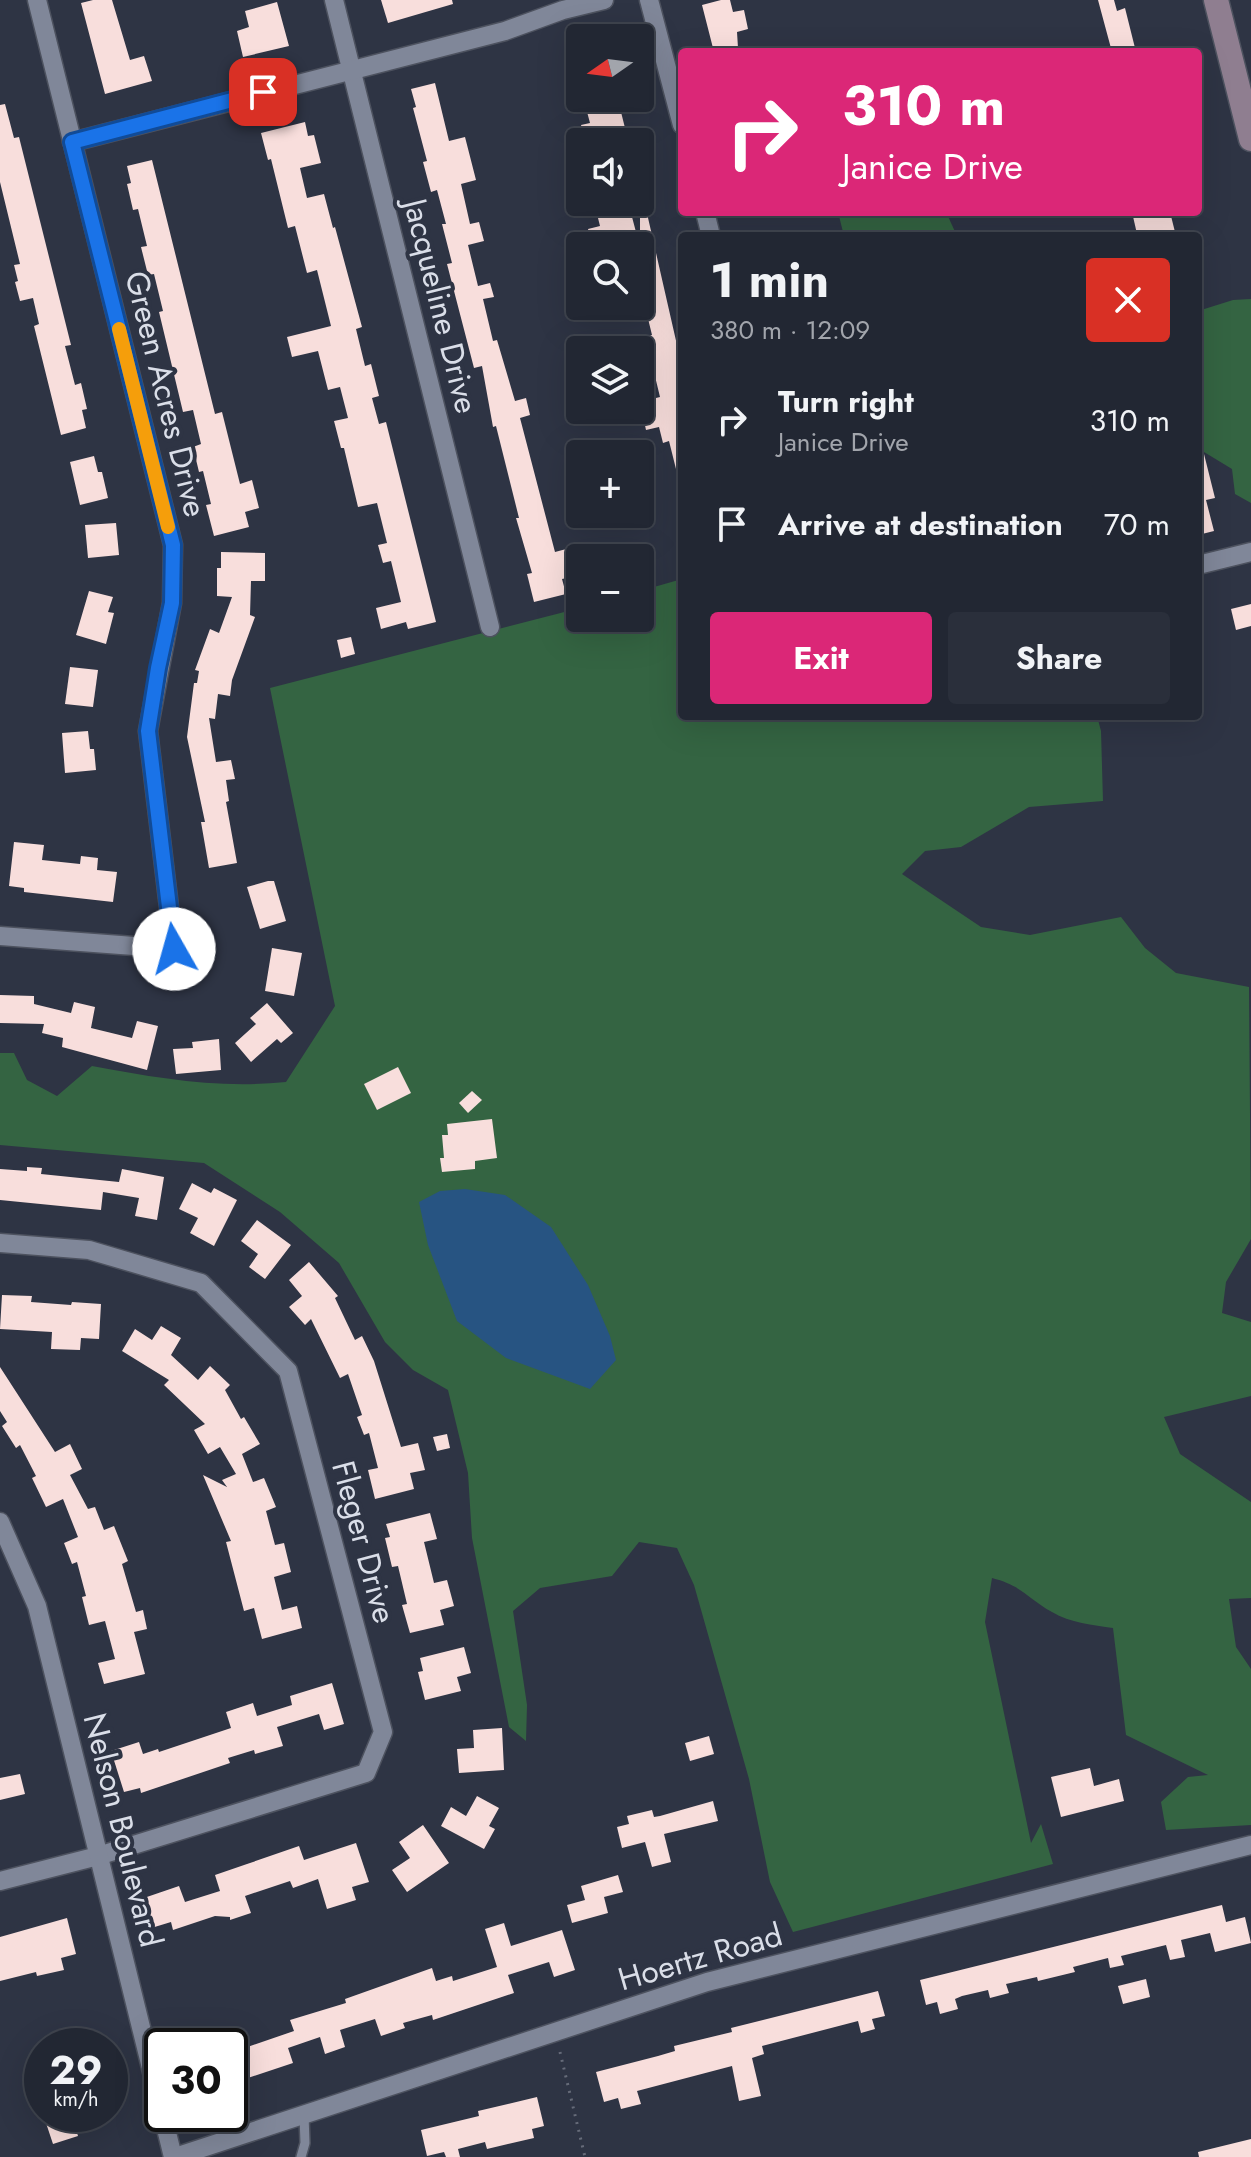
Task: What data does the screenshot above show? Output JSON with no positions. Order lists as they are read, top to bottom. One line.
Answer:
{"streets":{"street":["Jacqueline Drive","Green Acres Drive","Fleger Drive","Nelson Boulevard","Hoertz Road"]},"crossings":[["Fleger Drive","Nelson Boulevard"],["Nelson Boulevard","Hoertz Road"]],"north":"left","page":{"map_buttons":["+","−"],"turn":["310 m","Janice Drive"],"heading":["1 min","380 m · 12:09"],"list":[{"name":"Turn right","note":"Janice Drive","value":"310 m"},{"name":"Arrive at destination","value":"70 m"}],"buttons":["Exit","Share"],"speed":"29 km/h","limit":"30"}}
